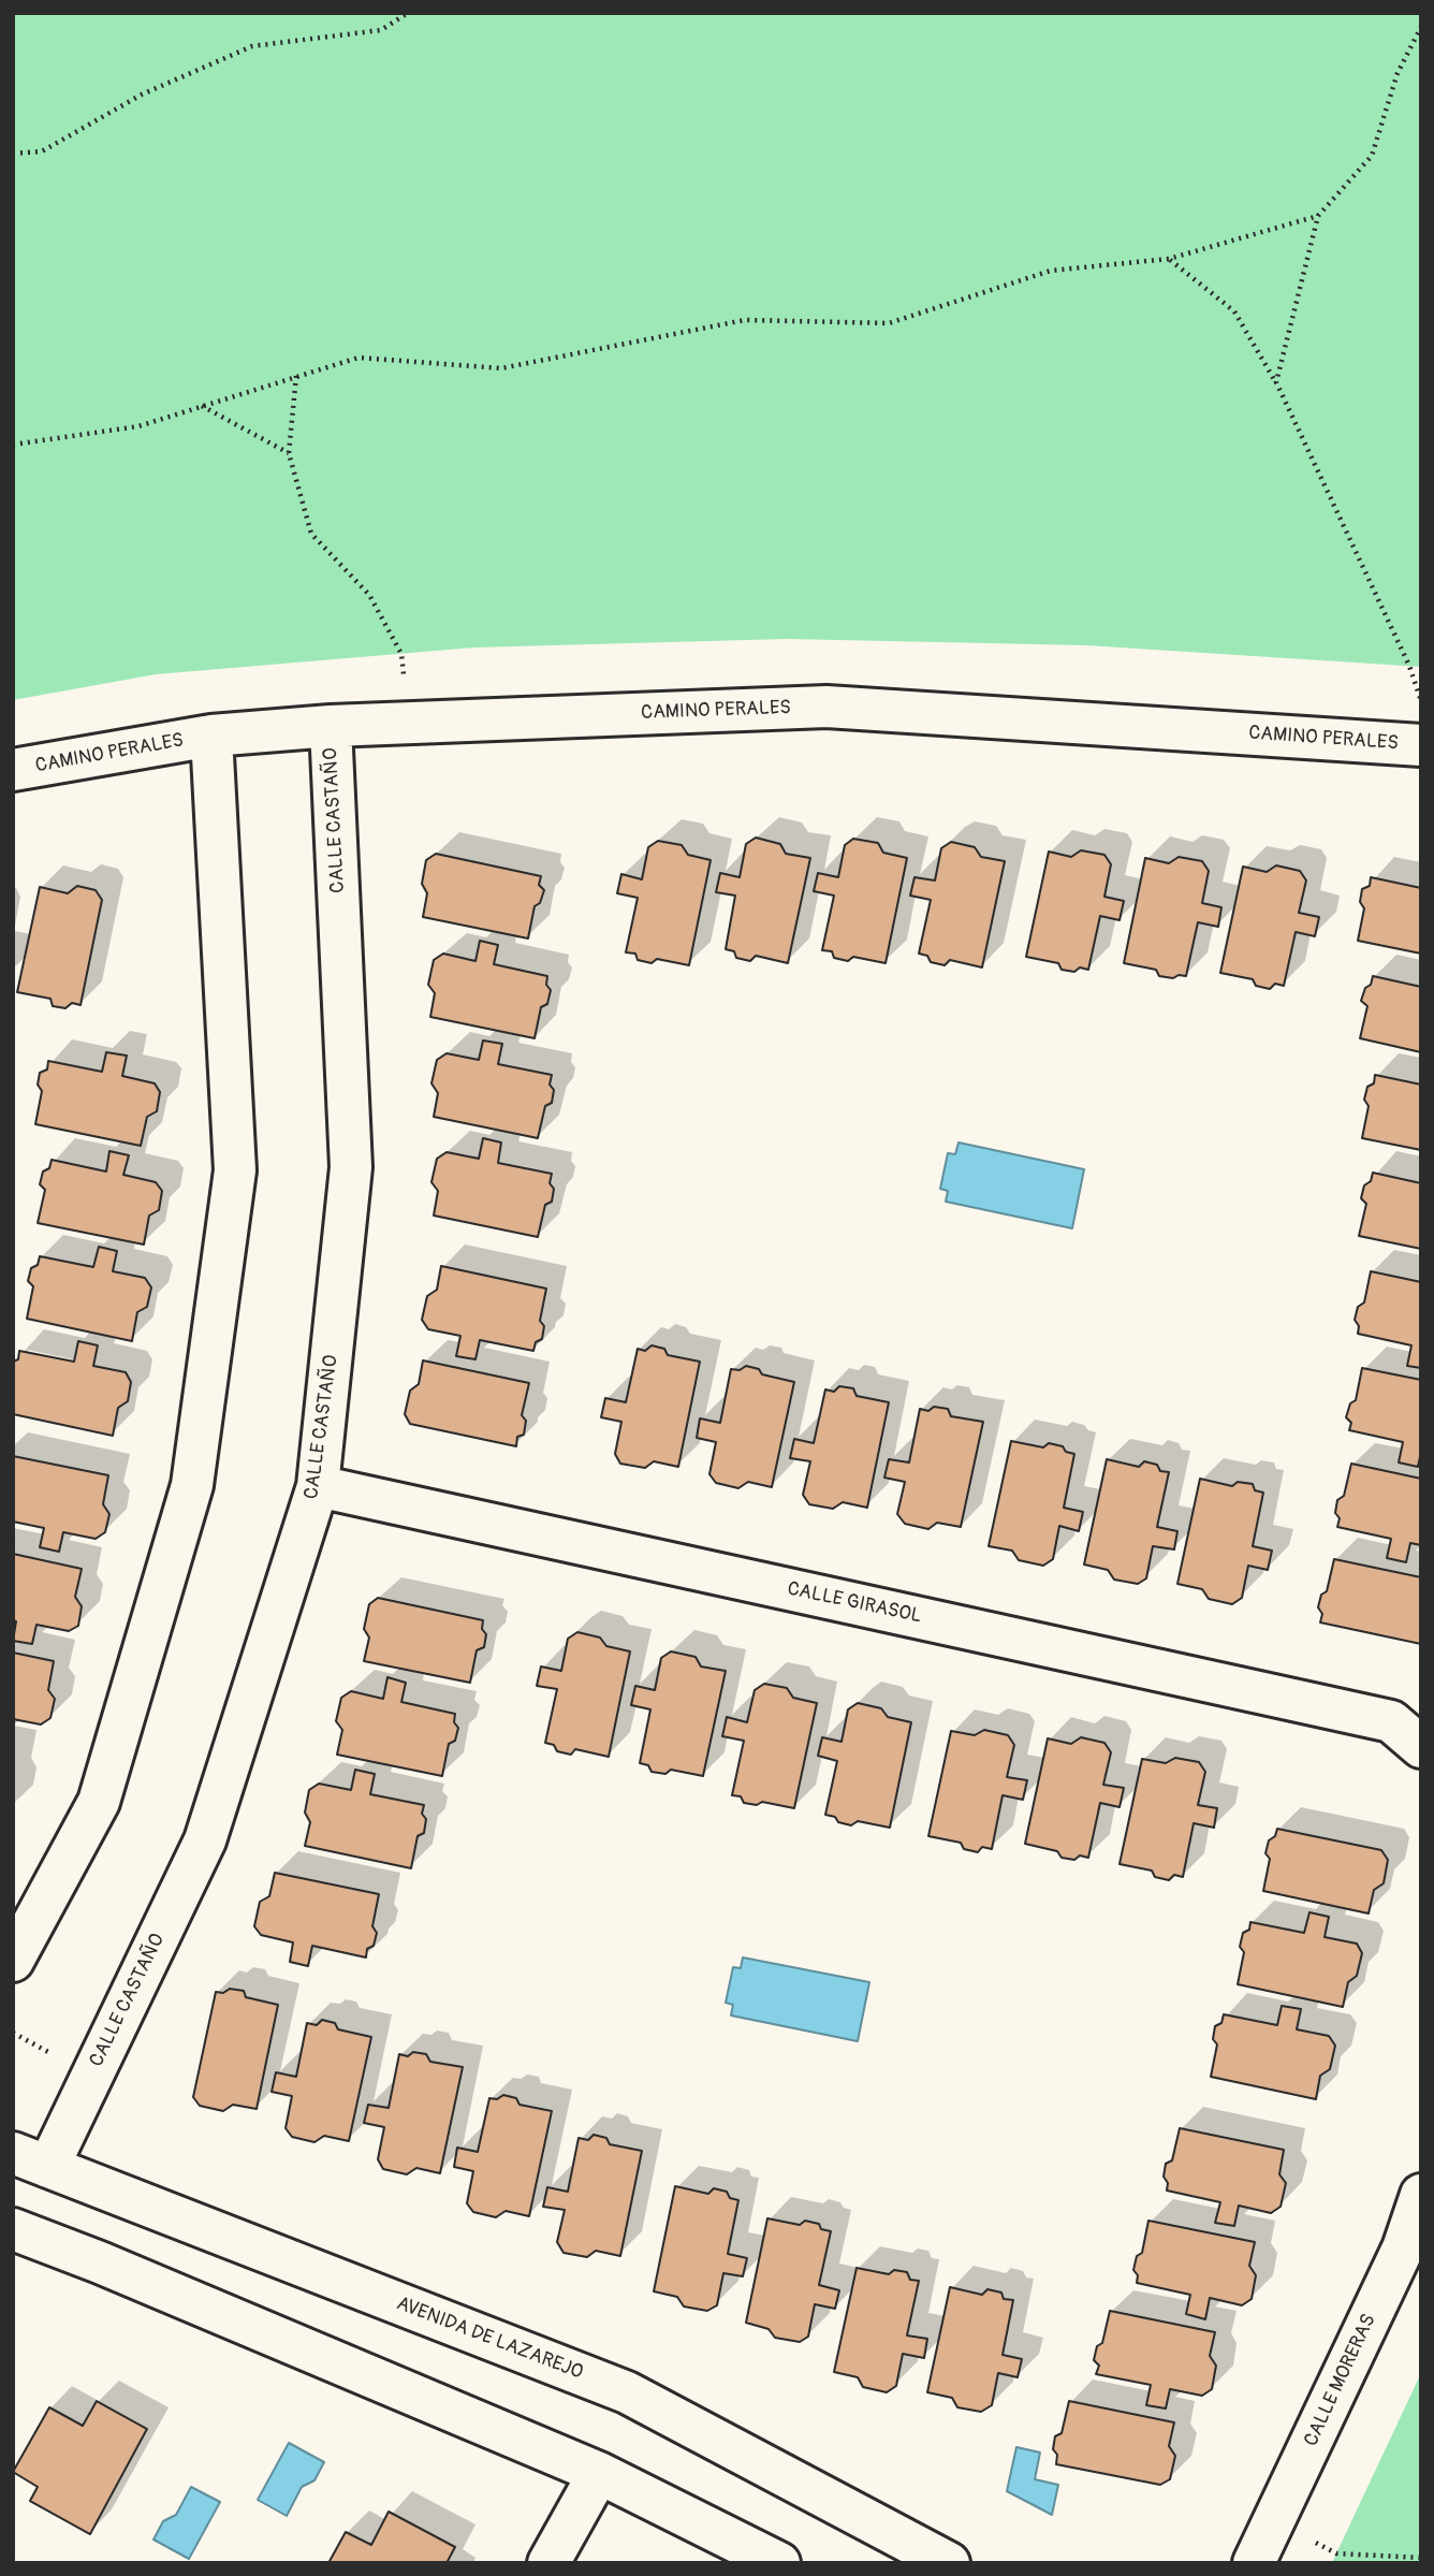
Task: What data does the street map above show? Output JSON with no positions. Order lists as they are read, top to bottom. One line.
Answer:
{"streets":{"street":["CAMINO PERALES","CALLE CASTAÑO","CALLE GIRASOL","AVENIDA DE LAZAREJO","CALLE MORERAS"]},"crossings":[["CAMINO PERALES","CALLE CASTAÑO"],["CALLE CASTAÑO","CALLE GIRASOL"],["CALLE CASTAÑO","AVENIDA DE LAZAREJO"]]}
